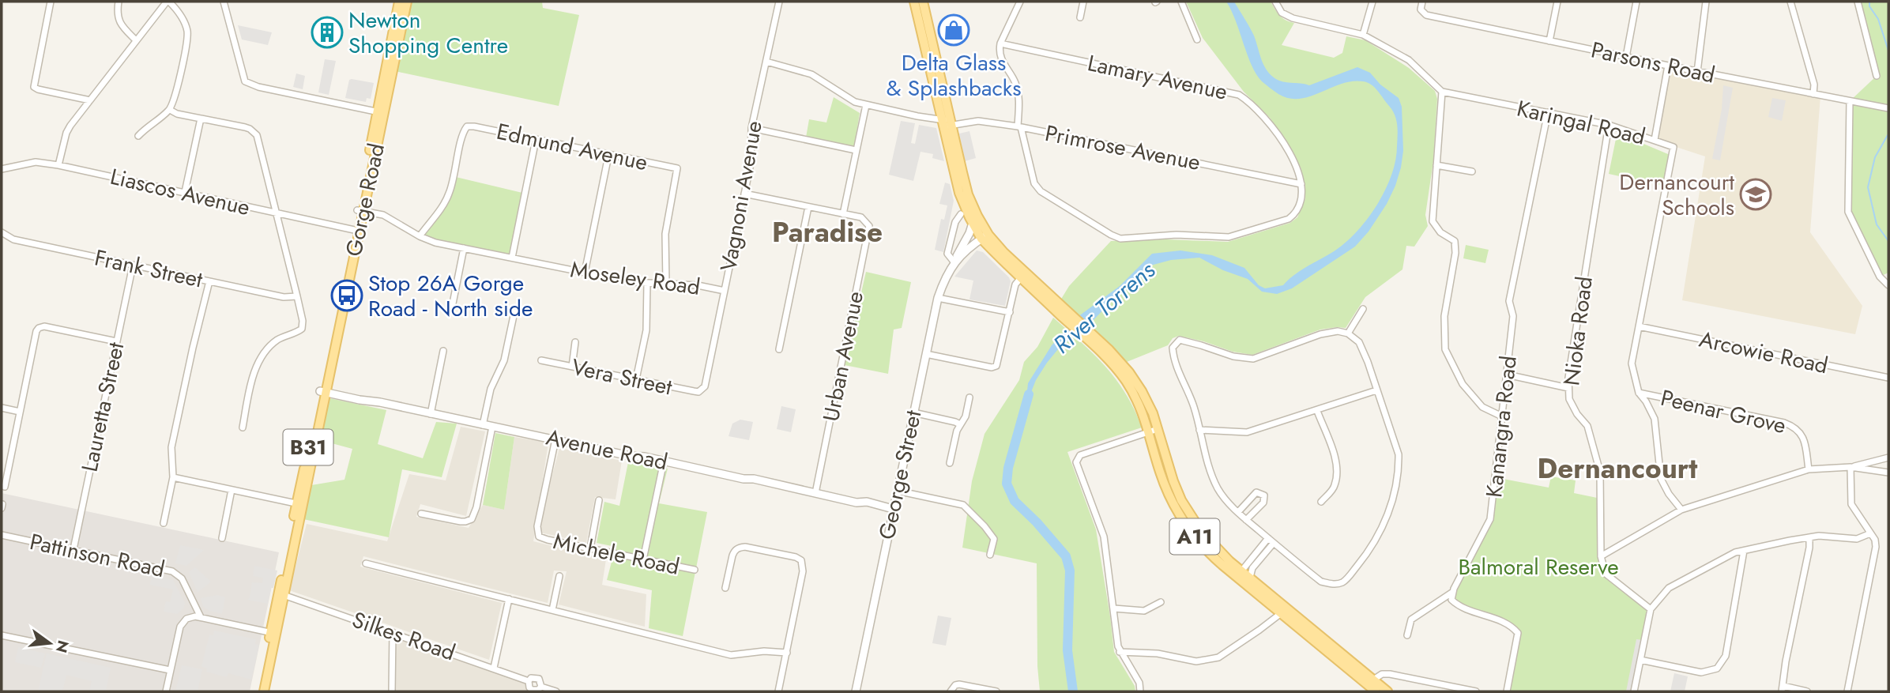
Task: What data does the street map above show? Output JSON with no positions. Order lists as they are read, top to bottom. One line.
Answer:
{"streets":{"main road":["Gorge Road","B31","A11"],"street":["Parsons Road","Lamary Avenue","Karingal Road","Edmund Avenue","Primrose Avenue","Liascos Avenue","Vagnoni Avenue","Frank Street","Moseley Road","Nioka Road","Arcowie Road","Urban Avenue","Vera Street","Lauretta Street","Peenar Grove","Kanangra Road","Avenue Road","George Street","Michele Road","Pattinson Road","Silkes Road"]},"crossings":[["Lamary Avenue","Primrose Avenue"],["Karingal Road","Nioka Road"],["Karingal Road","Arcowie Road"],["Karingal Road","Peenar Grove"],["Karingal Road","Kanangra Road"],["Edmund Avenue","Moseley Road"],["Primrose Avenue","A11"],["Liascos Avenue","Gorge Road"],["Vagnoni Avenue","Moseley Road"],["Vagnoni Avenue","Vera Street"],["Gorge Road","Moseley Road"],["Gorge Road","Avenue Road"],["Gorge Road","Silkes Road"],["Frank Street","Lauretta Street"],["Urban Avenue","Avenue Road"],["Lauretta Street","Pattinson Road"],["Avenue Road","George Street"],["Avenue Road","Michele Road"],["George Street","A11"]],"districts":["Paradise","Dernancourt"],"water":["River Torrens"],"parks":["Balmoral Reserve"],"places":{"shop":["Delta Glass & Splashbacks"],"building":["Newton Shopping Centre"],"school or university":["Dernancourt Schools"],"bus stop":["Stop 26A Gorge Road - North side"]},"north":"right"}
